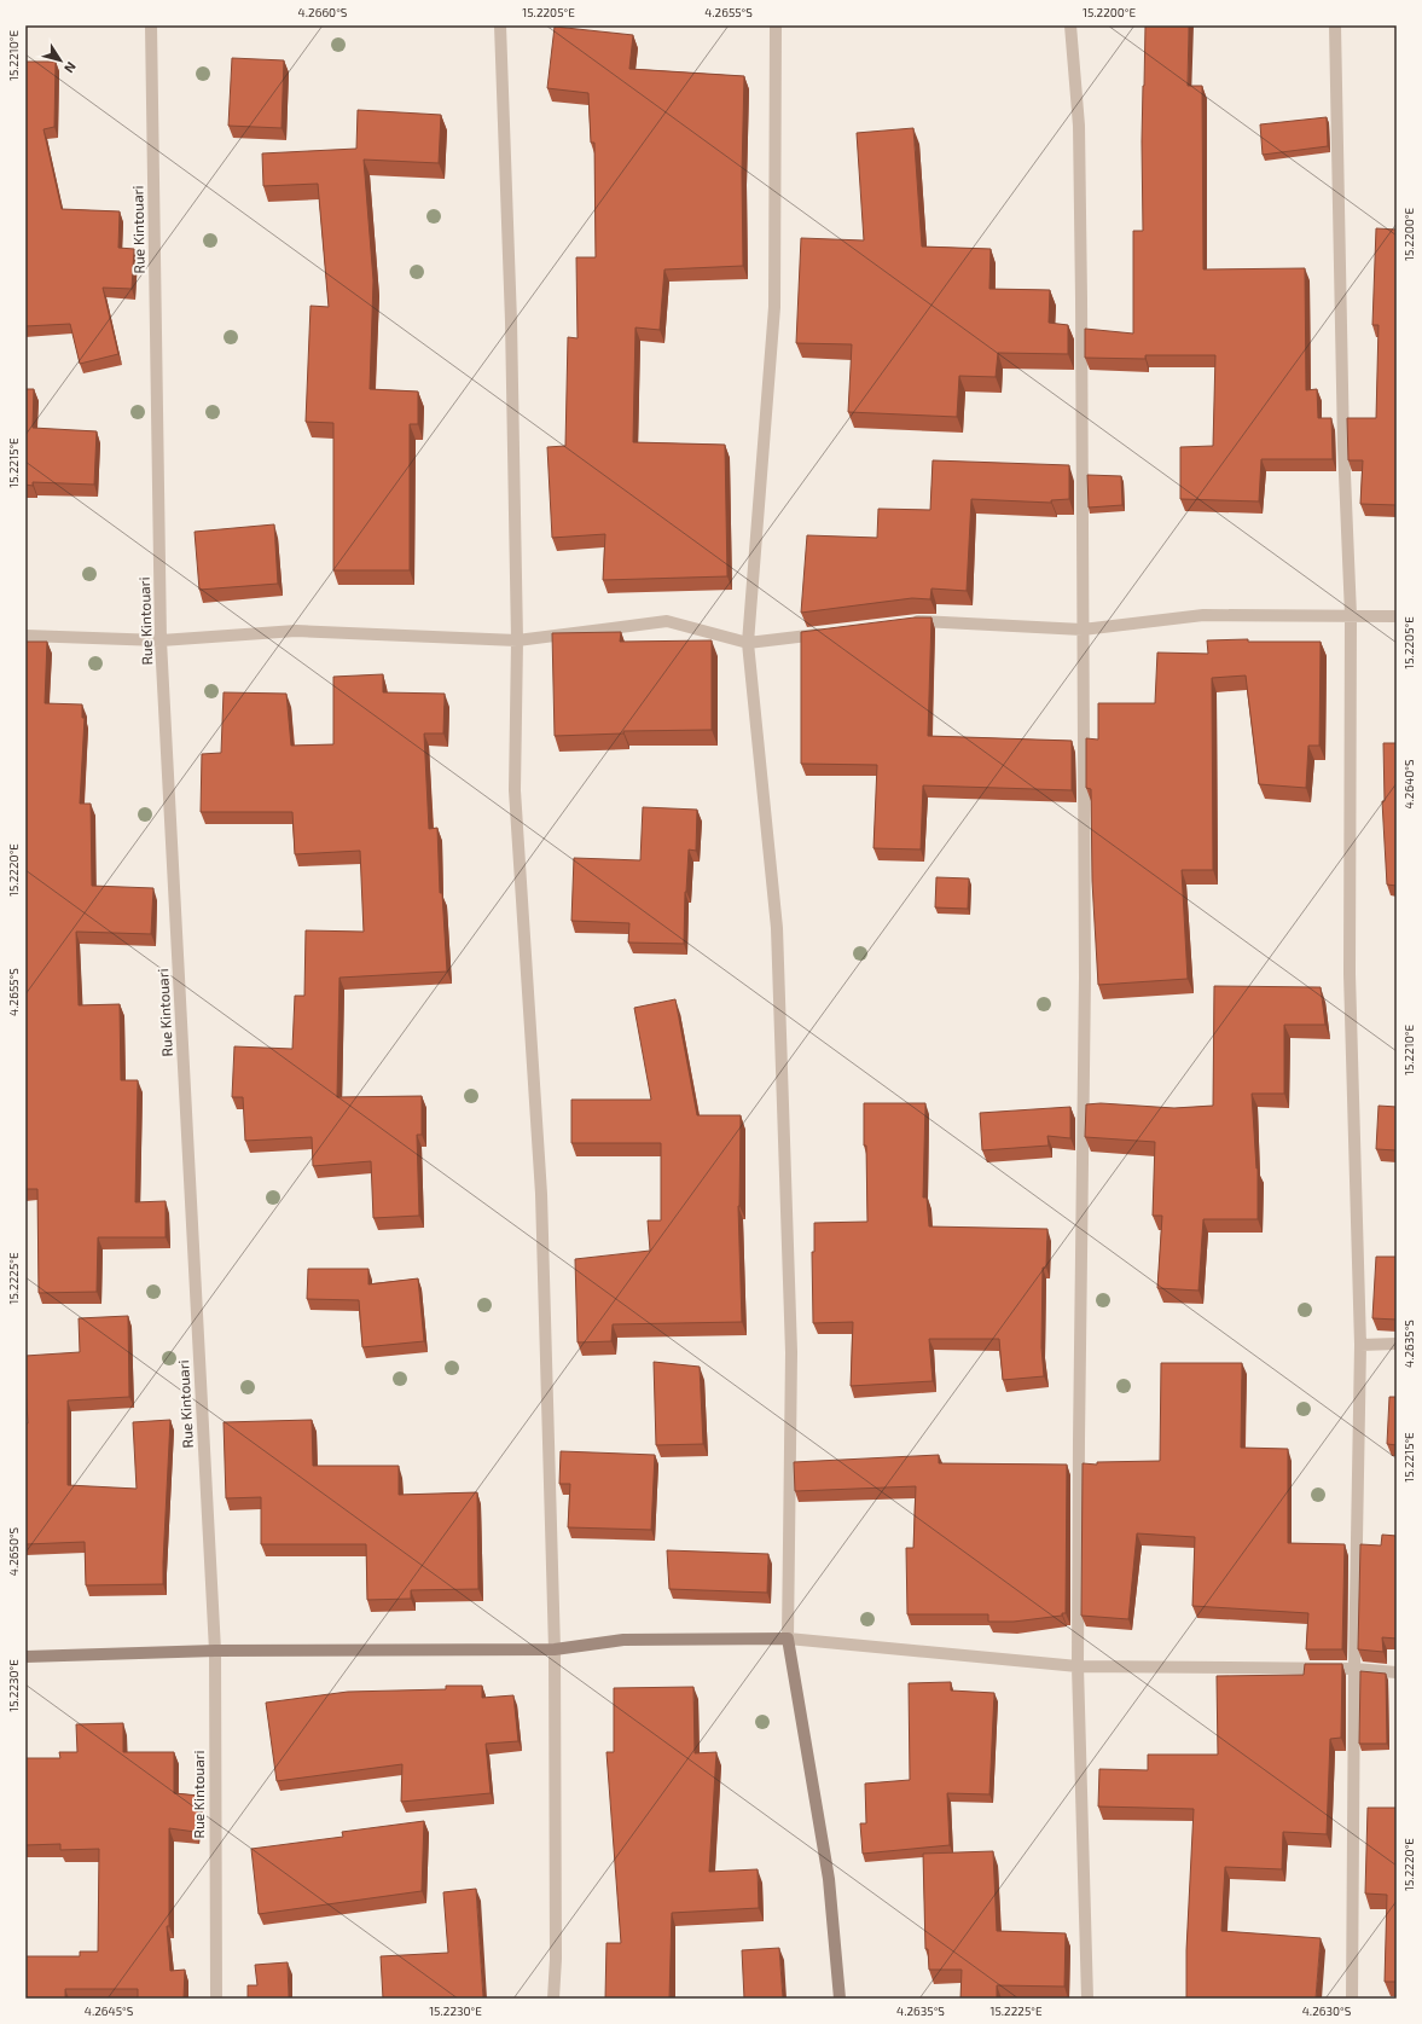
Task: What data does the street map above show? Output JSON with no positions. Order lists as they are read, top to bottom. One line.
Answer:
{"streets":{"street":["Rue Kintouari"]},"north":"bottom right","coordinates":["4.2660°S","15.2205°E","4.2655°S","15.2200°E","15.2210°E","15.2215°E","4.2640°S","15.2220°E","15.2225°E","4.2635°S","4.2650°S","15.2230°E","4.2645°S","4.2630°S"]}
